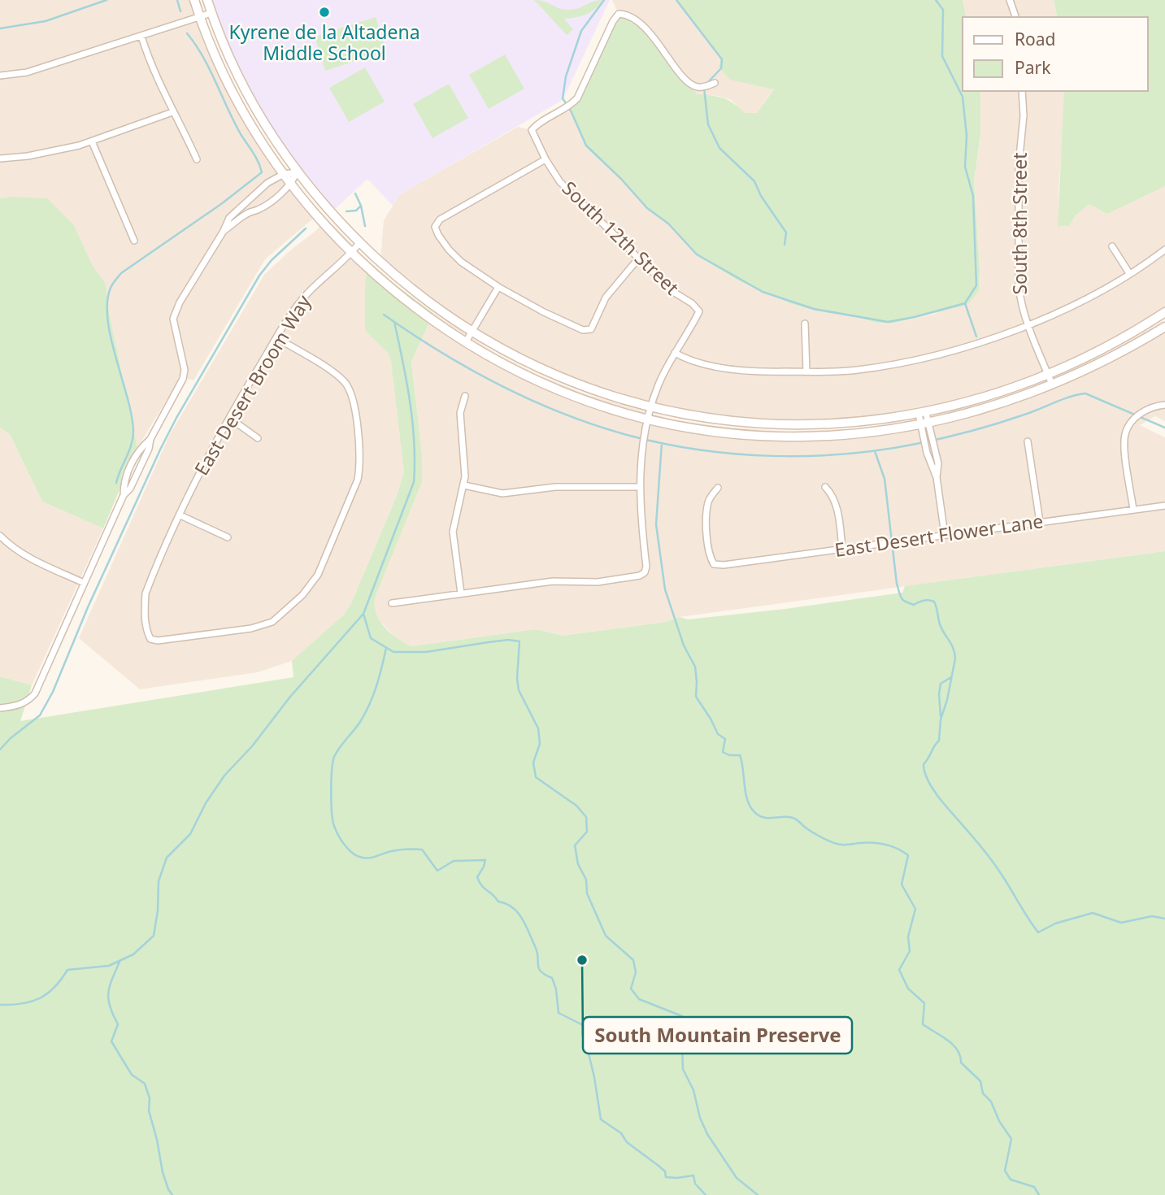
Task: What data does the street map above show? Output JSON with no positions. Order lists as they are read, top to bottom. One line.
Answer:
{"streets":{"street":["South 8th Street","South 12th Street","East Desert Broom Way","East Desert Flower Lane"]},"places":["Kyrene de la Altadena Middle School","South Mountain Preserve"],"legend":["Road","Park"]}
